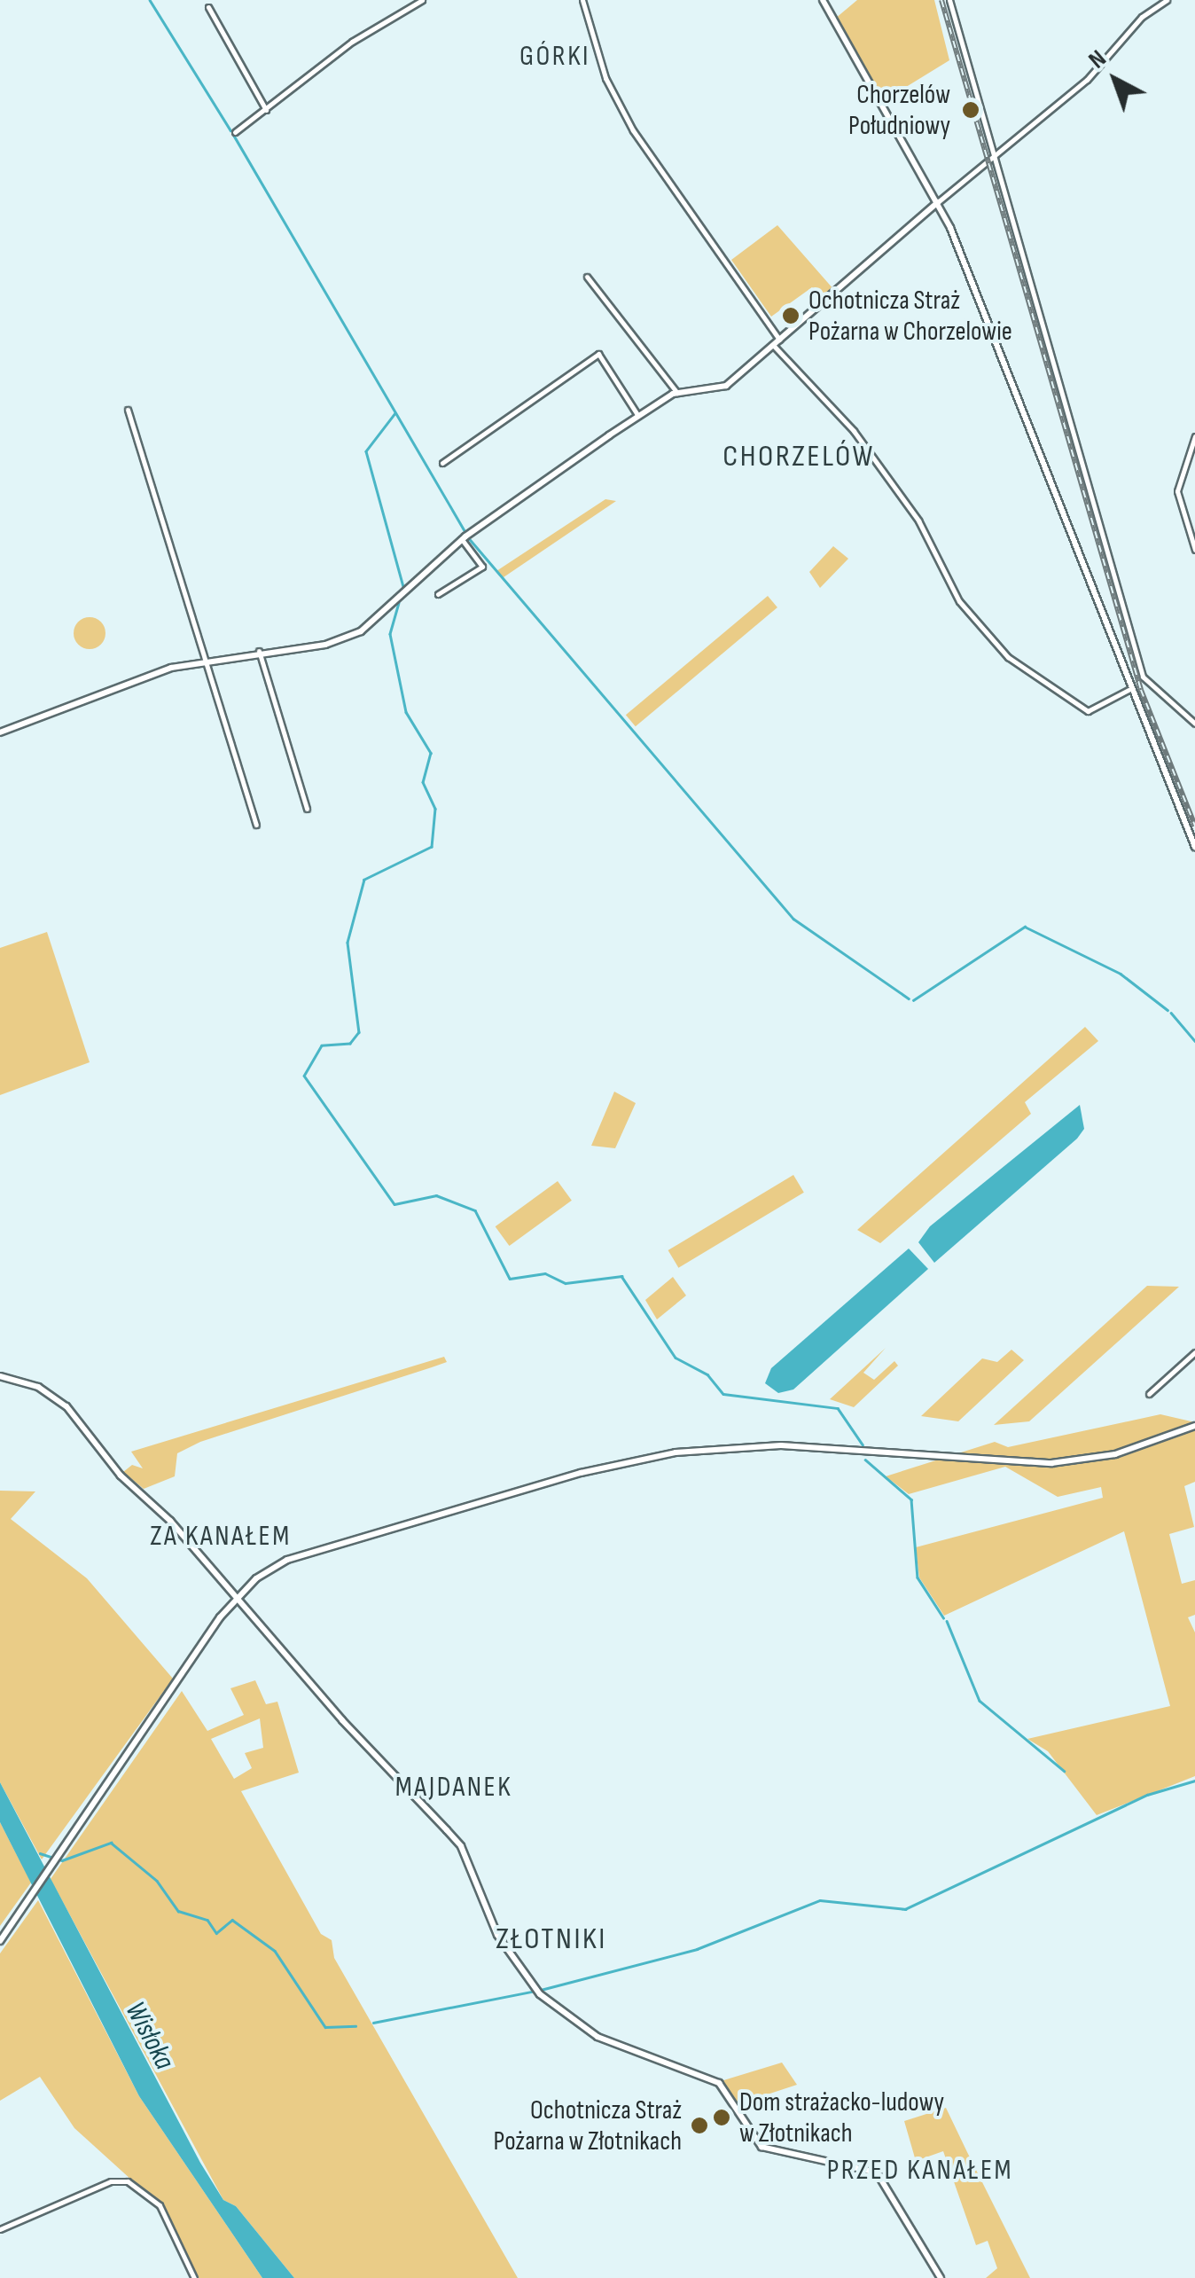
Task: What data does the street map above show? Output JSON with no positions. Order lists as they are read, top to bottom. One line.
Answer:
{"districts":["GÓRKI","CHORZELÓW","ZA KANAŁEM","MAJDANEK","ZŁOTNIKI","PRZED KANAŁEM"],"water":["Wisłoka"],"places":["Chorzelów Południowy","Ochotnicza Straż Pożarna w Chorzelowie","Dom strażacko-ludowy w Złotnikach","Ochotnicza Straż Pożarna w Złotnikach"],"north":"top left"}
